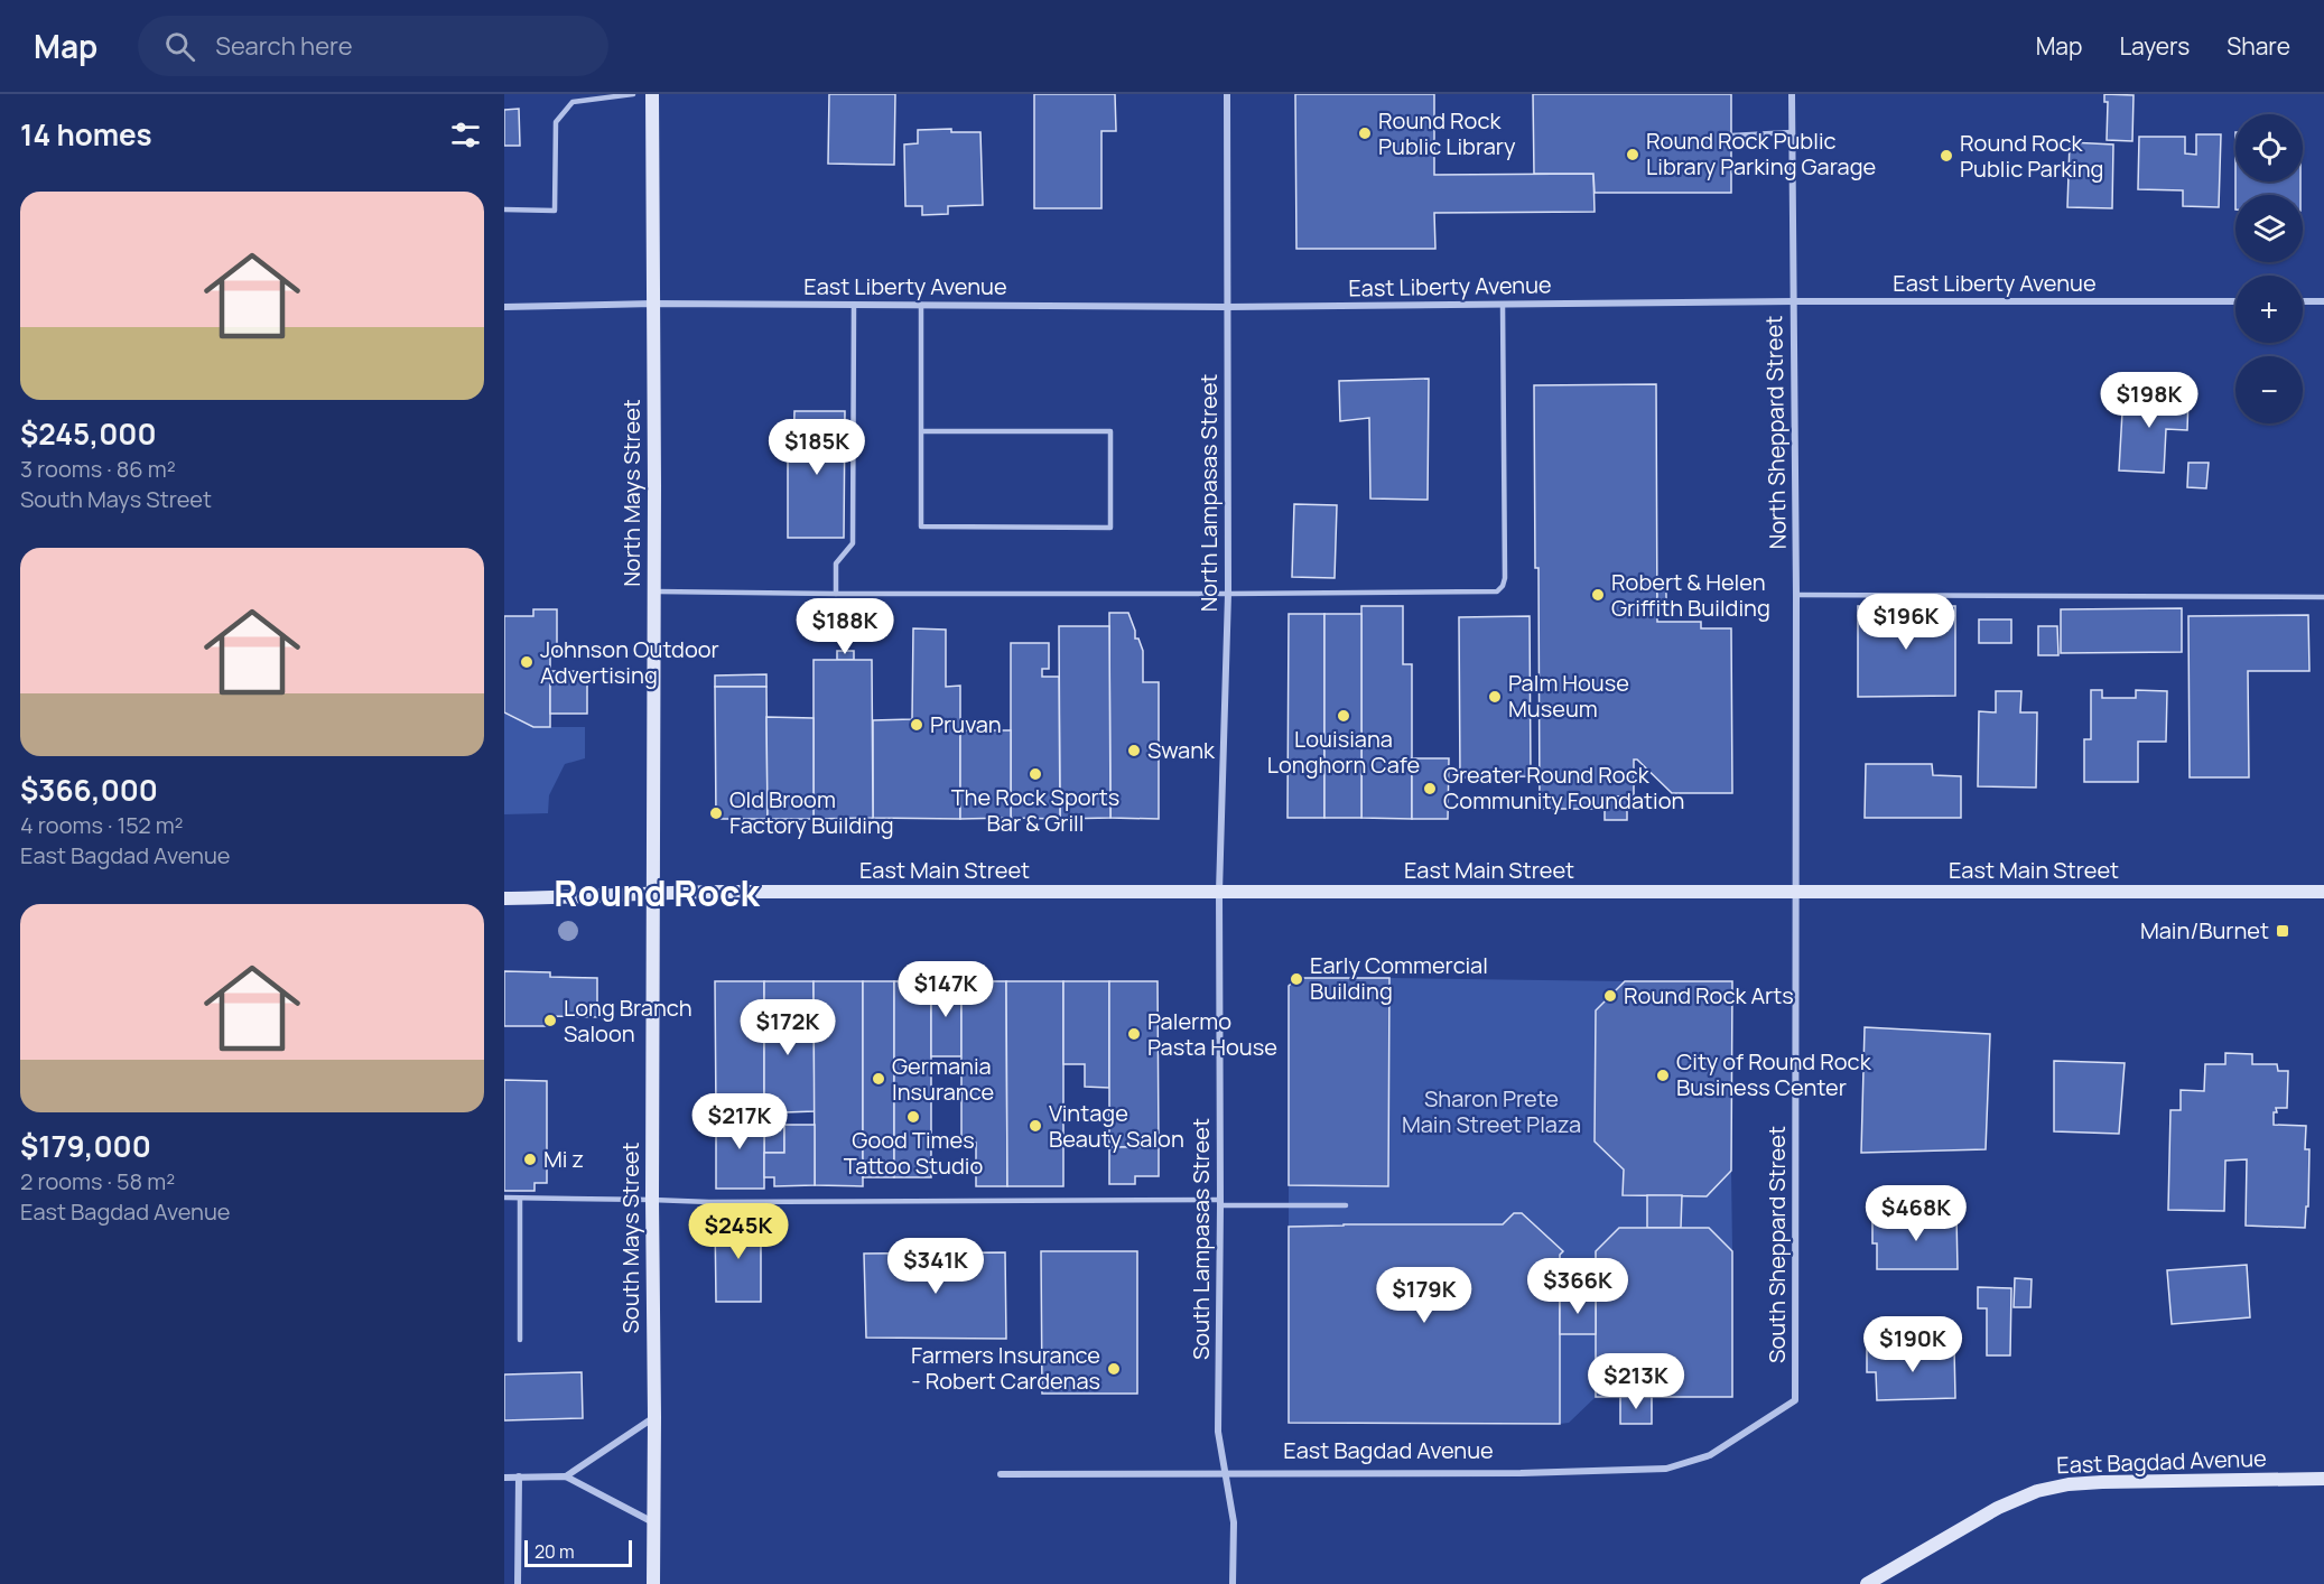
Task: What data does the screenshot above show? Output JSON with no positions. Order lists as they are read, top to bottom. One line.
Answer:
{"streets":{"street":["East Liberty Avenue","North Sheppard Street","North Mays Street","North Lampasas Street","East Main Street","South Mays Street","South Lampasas Street","South Sheppard Street","East Bagdad Avenue"]},"crossings":[["East Liberty Avenue","North Sheppard Street"],["East Liberty Avenue","North Mays Street"],["East Liberty Avenue","North Lampasas Street"],["North Sheppard Street","East Main Street"],["North Sheppard Street","South Sheppard Street"],["North Mays Street","East Main Street"],["North Mays Street","South Mays Street"],["North Lampasas Street","East Main Street"],["North Lampasas Street","South Lampasas Street"],["East Main Street","South Mays Street"],["East Main Street","South Lampasas Street"],["East Main Street","South Sheppard Street"],["South Lampasas Street","East Bagdad Avenue"],["South Sheppard Street","East Bagdad Avenue"]],"districts":["Round Rock"],"parks":["Sharon Prete Main Street Plaza"],"places":{"other":["Round Rock Public Library","Round Rock Public Library Parking Garage","Round Rock Public Parking","Robert & Helen Griffith Building","Johnson Outdoor Advertising","Palm House Museum","Louisiana Longhorn Cafe","Pruvan","Swank","The Rock Sports Bar & Grill","Greater Round Rock Community Foundation","Old Broom Factory Building","Early Commercial Building","Round Rock Arts","Long Branch Saloon","Palermo Pasta House","City of Round Rock Business Center","Germania Insurance","Good Times Tattoo Studio","Vintage Beauty Salon","Mi z","Farmers Insurance - Robert Cardenas"],"transit":["Main/Burnet"]},"scale_bar":"20 m","page":{"header":"Map","search":"Search here","nav":["Map","Layers","Share"],"heading":"14 homes","map_buttons":["+","−"],"list":[{"name":"$245,000","note":"3 rooms · 86 m² · South Mays Street"},{"name":"$366,000","note":"4 rooms · 152 m² · East Bagdad Avenue"},{"name":"$179,000","note":"2 rooms · 58 m² · East Bagdad Avenue"}],"price":["$198K","$185K","$196K","$188K","$147K","$172K","$217K","$468K","$245K","$341K","$366K","$179K","$190K","$213K"],"scale":"20 m"}}
